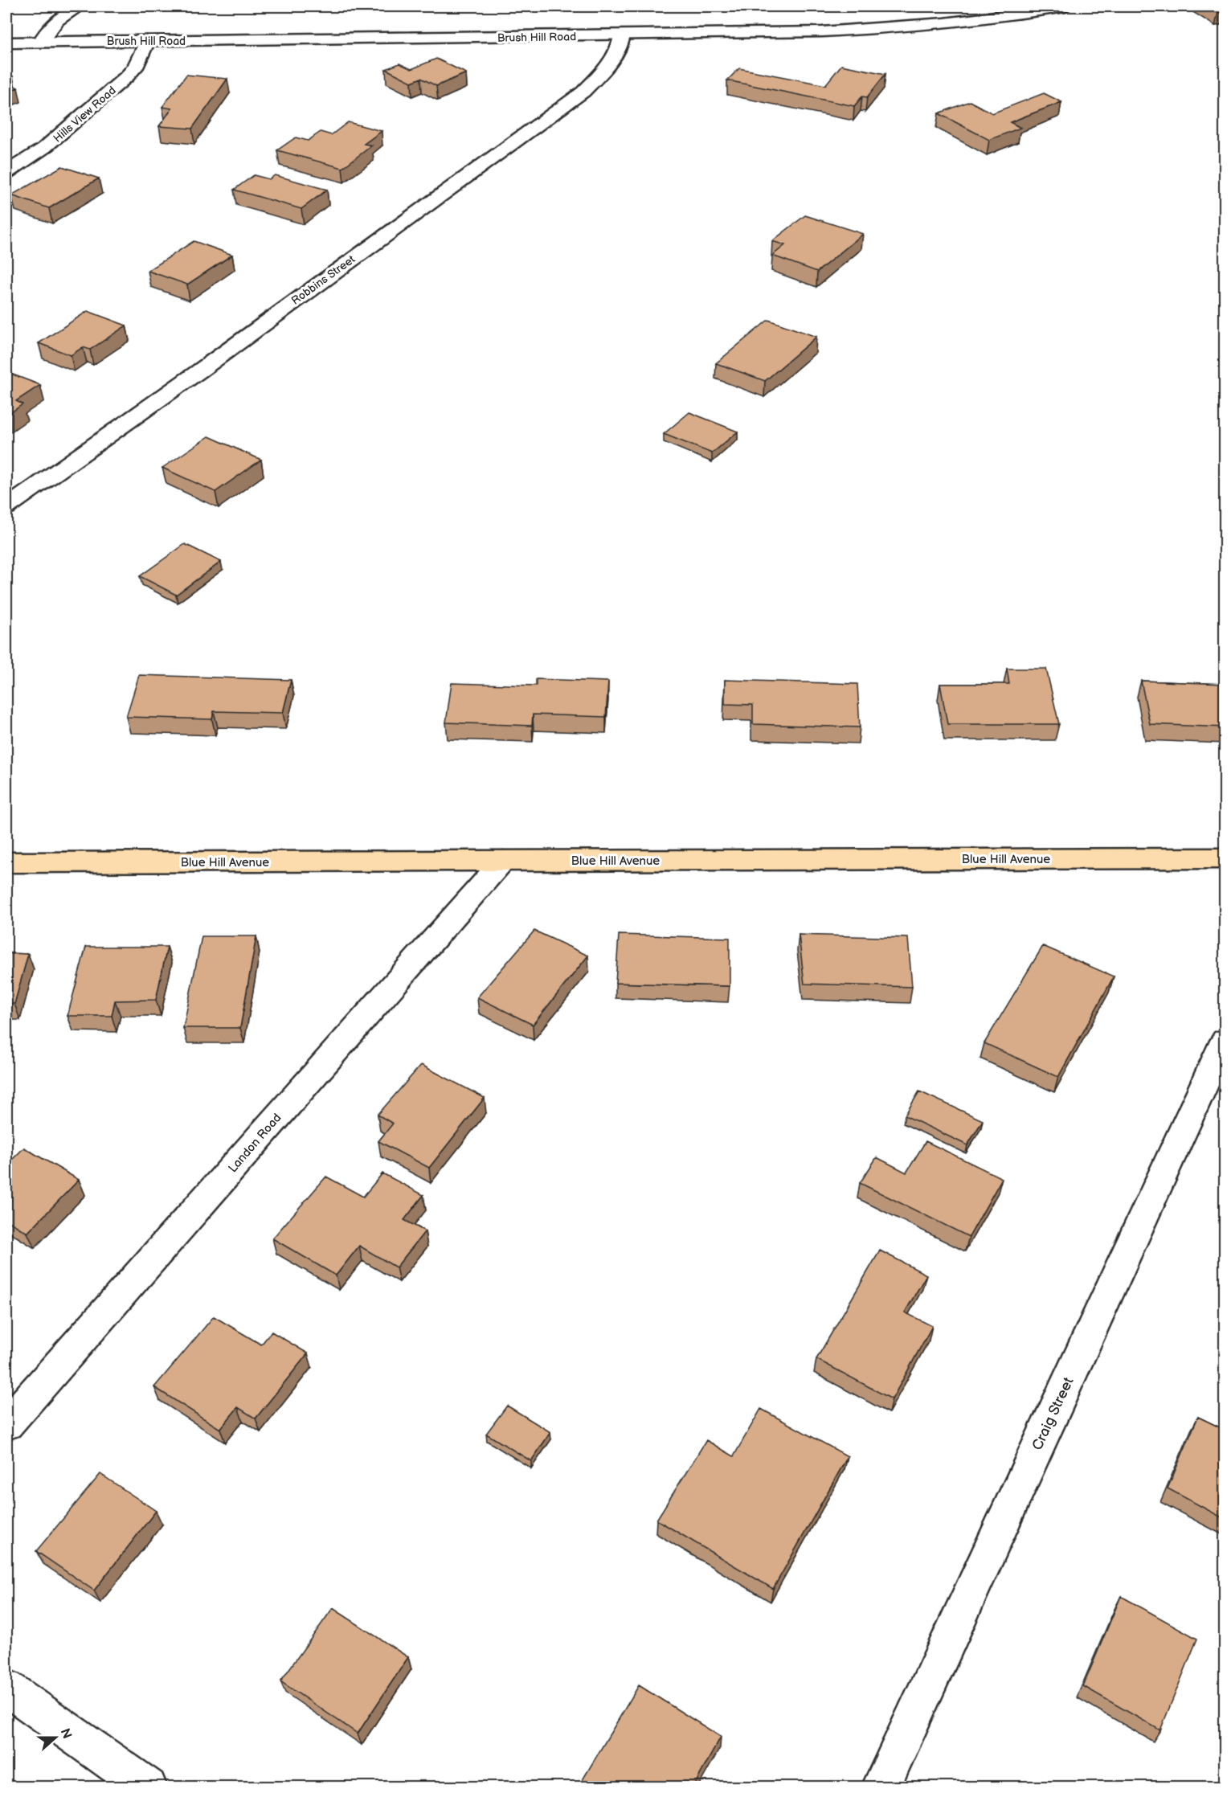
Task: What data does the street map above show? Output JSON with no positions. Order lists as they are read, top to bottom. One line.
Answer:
{"streets":{"highway":["Blue Hill Avenue"],"street":["Brush Hill Road","Hills View Road","Robbins Street","Landon Road","Craig Street"]},"crossings":[["Brush Hill Road","Hills View Road"],["Brush Hill Road","Robbins Street"],["Blue Hill Avenue","Landon Road"]],"north":"right"}
